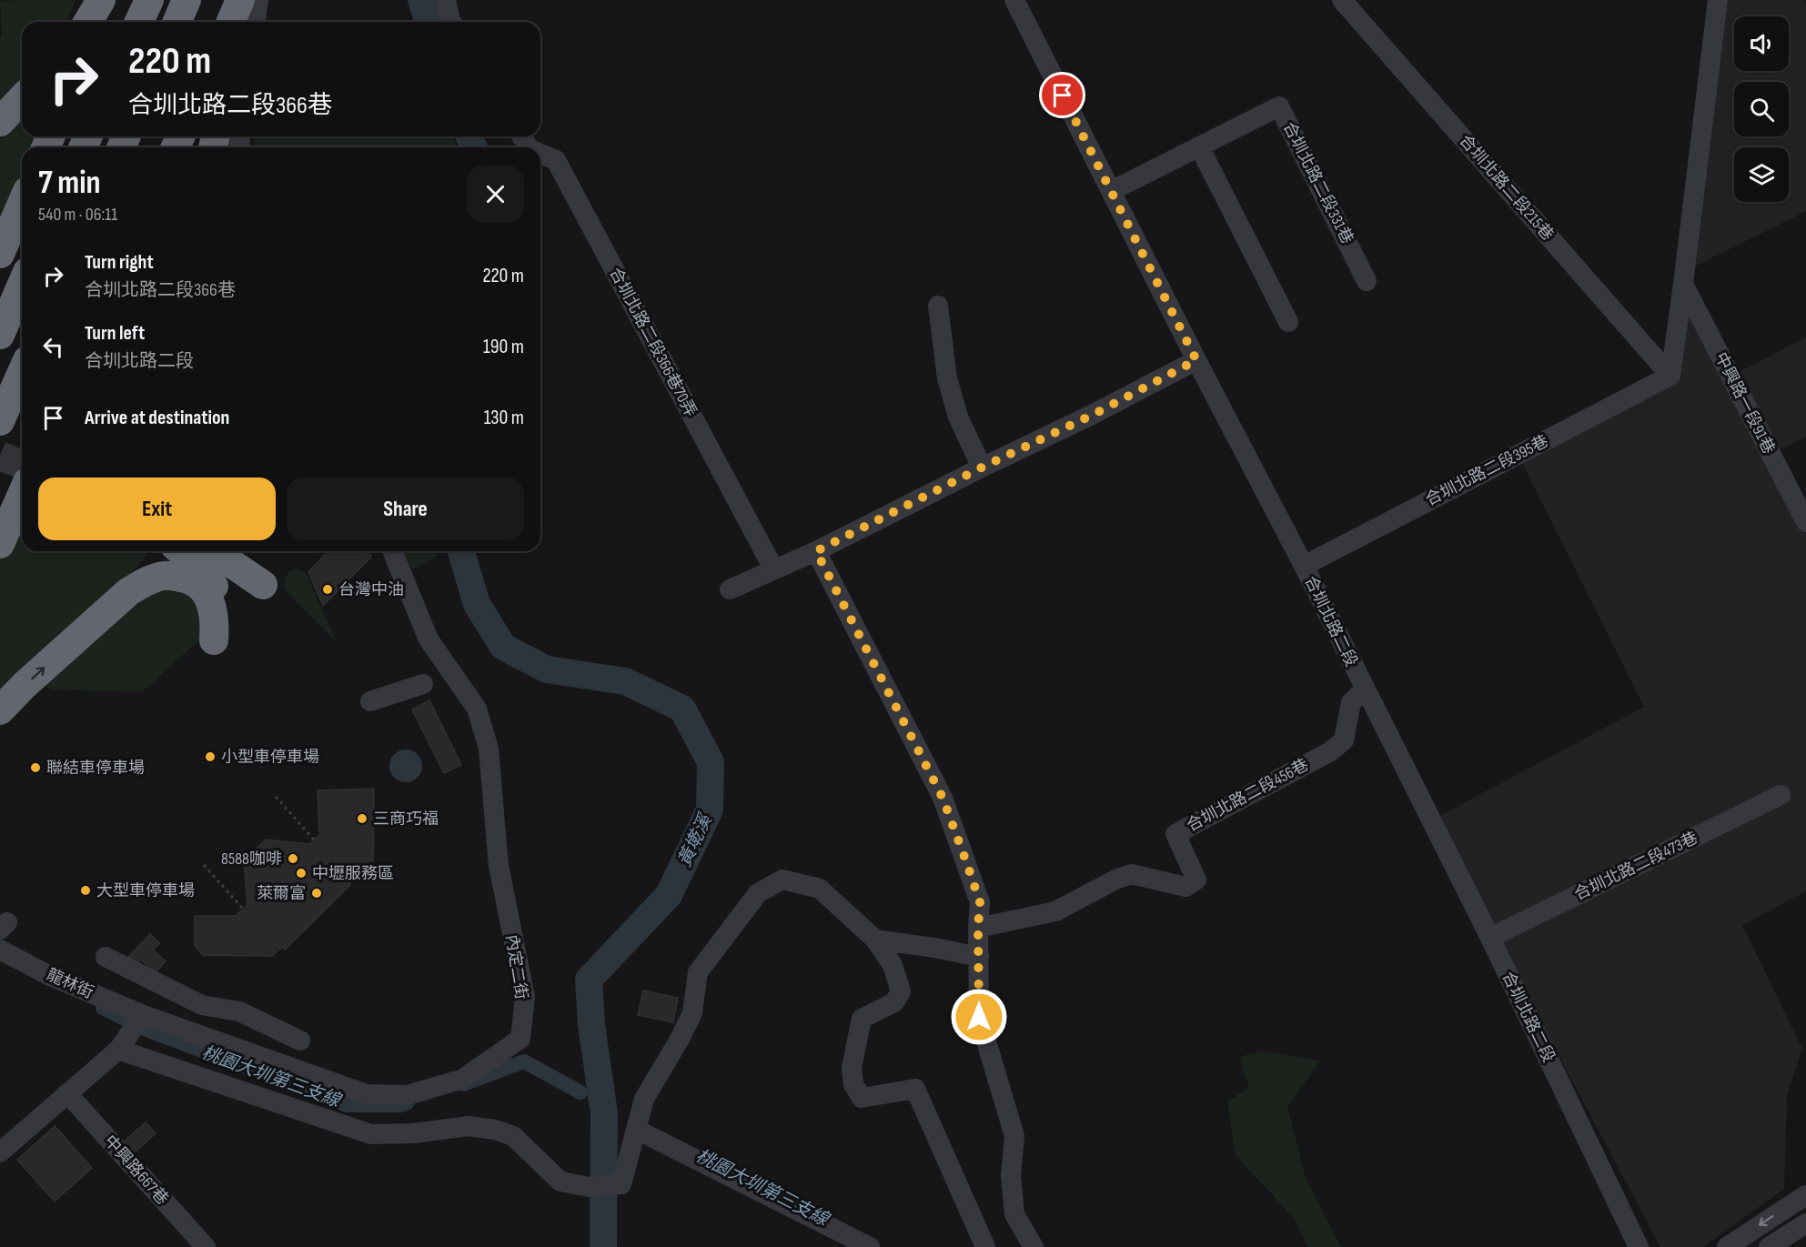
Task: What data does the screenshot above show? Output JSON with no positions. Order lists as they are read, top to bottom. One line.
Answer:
{"streets":{"street":["合圳北路二段331巷","合圳北路二段215巷","合圳北路二段366巷70弄","中興路一段91巷","合圳北路二段395巷","合圳北路二段","合圳北路二段456巷","合圳北路二段473巷","內定二街","龍林街","中興路667巷"]},"crossings":[["合圳北路二段331巷","合圳北路二段"],["合圳北路二段215巷","合圳北路二段395巷"],["合圳北路二段395巷","合圳北路二段"],["合圳北路二段","合圳北路二段456巷"],["合圳北路二段","合圳北路二段473巷"],["內定二街","龍林街"]],"water":["黃墘溪","桃園大圳第三支線"],"places":["台灣中油","小型車停車場","聯結車停車場","三商巧福","8588咖啡","中壢服務區","大型車停車場","萊爾富"],"page":{"turn":["220 m","合圳北路二段366巷"],"heading":["7 min","540 m · 06:11"],"list":[{"name":"Turn right","note":"合圳北路二段366巷","value":"220 m"},{"name":"Turn left","note":"合圳北路二段","value":"190 m"},{"name":"Arrive at destination","value":"130 m"}],"buttons":["Exit","Share"]}}
